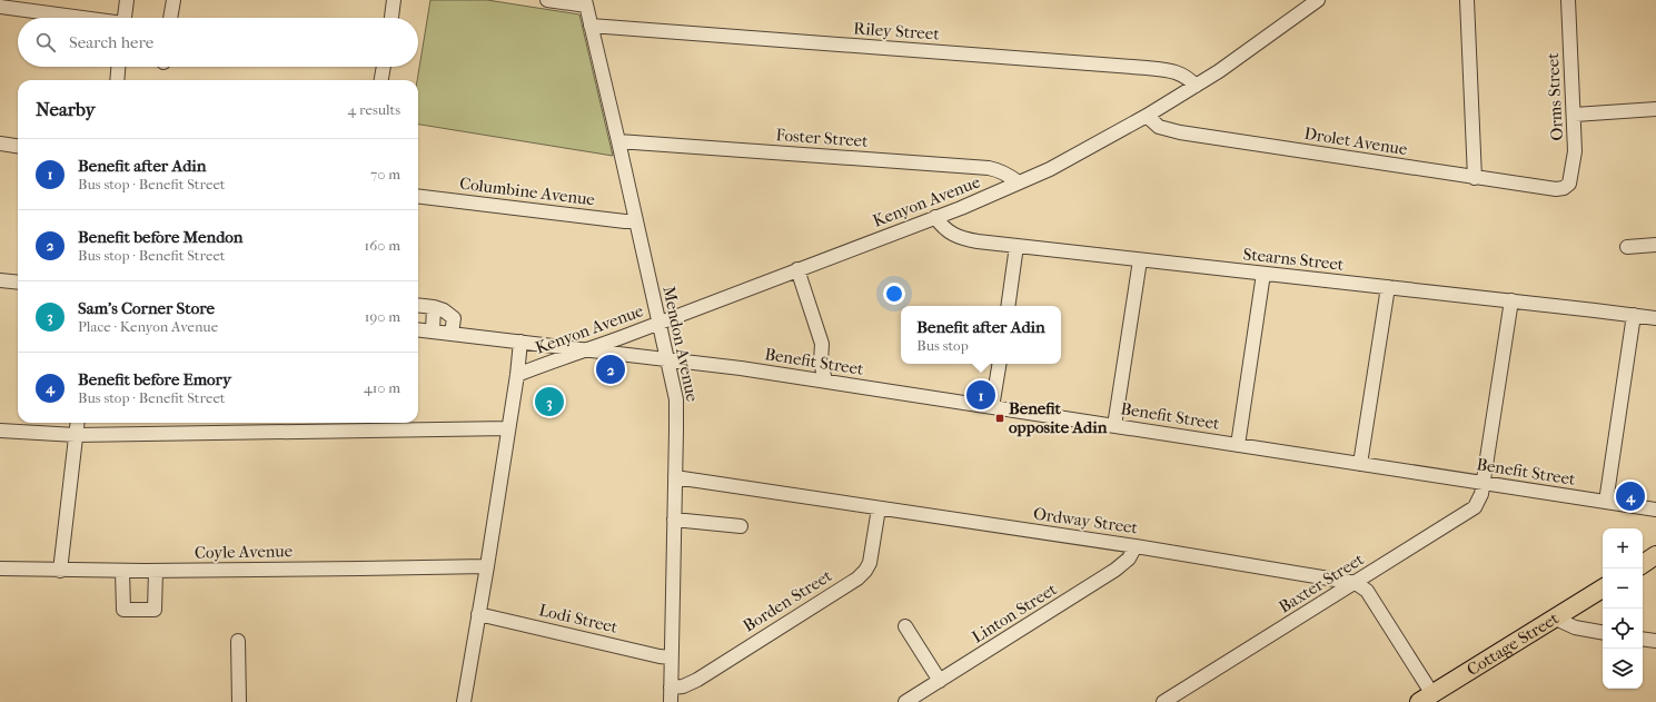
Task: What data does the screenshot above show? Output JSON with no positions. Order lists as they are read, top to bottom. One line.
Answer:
{"streets":{"main road":["Cottage Street"],"street":["Riley Street","Orms Street","Foster Street","Drolet Avenue","Columbine Avenue","Kenyon Avenue","Stearns Street","Mendon Avenue","Benefit Street","Ordway Street","Coyle Avenue","Baxter Street","Borden Street","Linton Street","Lodi Street"]},"crossings":[["Riley Street","Kenyon Avenue"],["Riley Street","Mendon Avenue"],["Orms Street","Drolet Avenue"],["Foster Street","Kenyon Avenue"],["Foster Street","Mendon Avenue"],["Drolet Avenue","Kenyon Avenue"],["Columbine Avenue","Mendon Avenue"],["Kenyon Avenue","Stearns Street"],["Kenyon Avenue","Mendon Avenue"],["Kenyon Avenue","Benefit Street"],["Kenyon Avenue","Coyle Avenue"],["Kenyon Avenue","Lodi Street"],["Stearns Street","Baxter Street"],["Mendon Avenue","Benefit Street"],["Mendon Avenue","Ordway Street"],["Mendon Avenue","Borden Street"],["Mendon Avenue","Lodi Street"],["Benefit Street","Baxter Street"],["Ordway Street","Baxter Street"],["Ordway Street","Borden Street"],["Ordway Street","Linton Street"]],"places":{"transit":["Benefit opposite Adin"]},"page":{"search":"Search here","heading":["Nearby","4 results"],"list":[{"mark":"1","name":"Benefit after Adin","note":"Bus stop · Benefit Street","value":"70 m"},{"mark":"2","name":"Benefit before Mendon","note":"Bus stop · Benefit Street","value":"160 m"},{"mark":"3","name":"Sam's Corner Store","note":"Place · Kenyon Avenue","value":"190 m"},{"mark":"4","name":"Benefit before Emory","note":"Bus stop · Benefit Street","value":"410 m"}],"popup":["Benefit after Adin","Bus stop"],"pins":["2","1","3","4"],"map_buttons":["+","−"]}}
